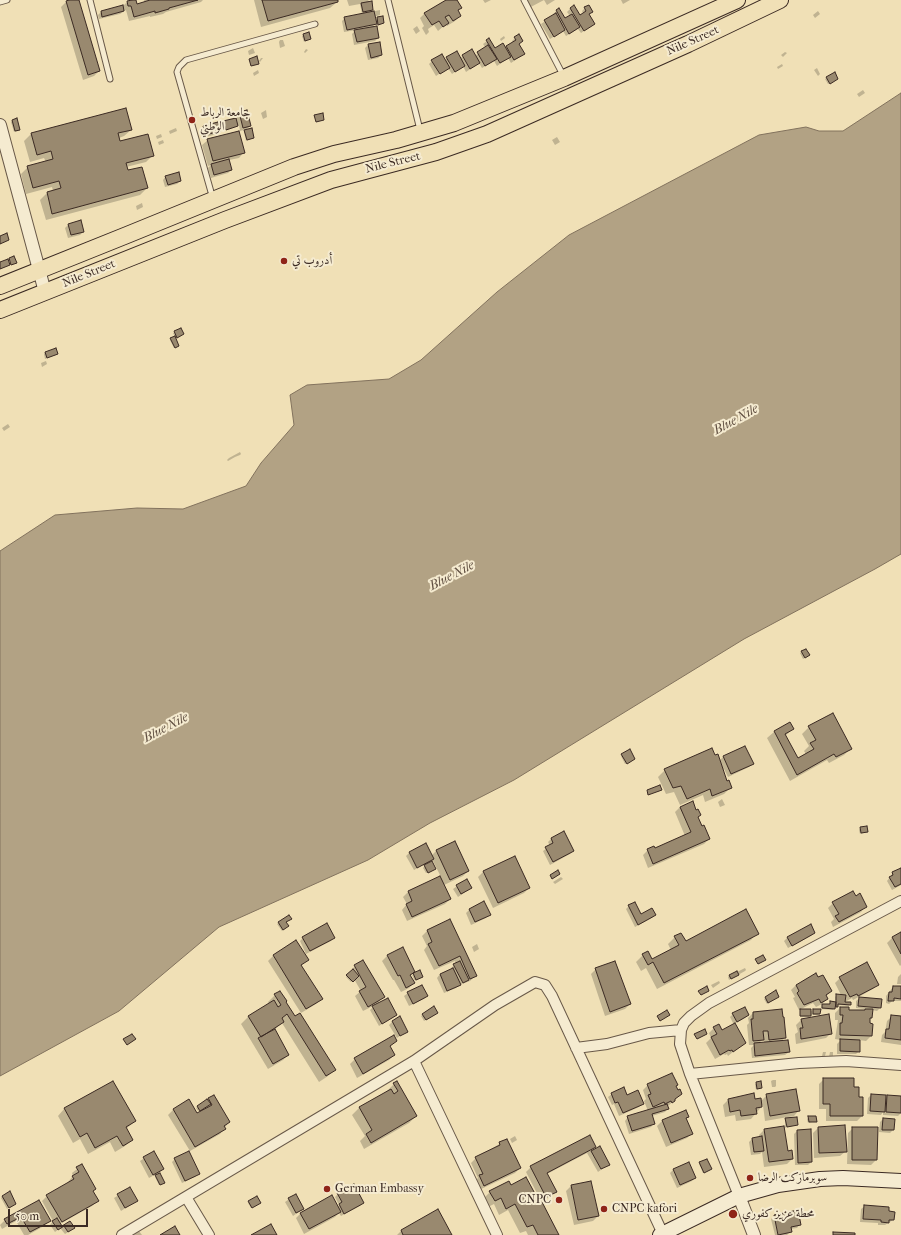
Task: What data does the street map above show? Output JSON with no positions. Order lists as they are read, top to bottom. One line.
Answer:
{"streets":{"main road":["Nile Street"]},"water":["Blue Nile"],"places":["جامعة الرباط الوطني","أدروب تي","سوبرماركت الرضا","German Embassy","CNPC","CNPC kafori","محطة عزيز كفوري"],"scale_bar":"50 m"}
